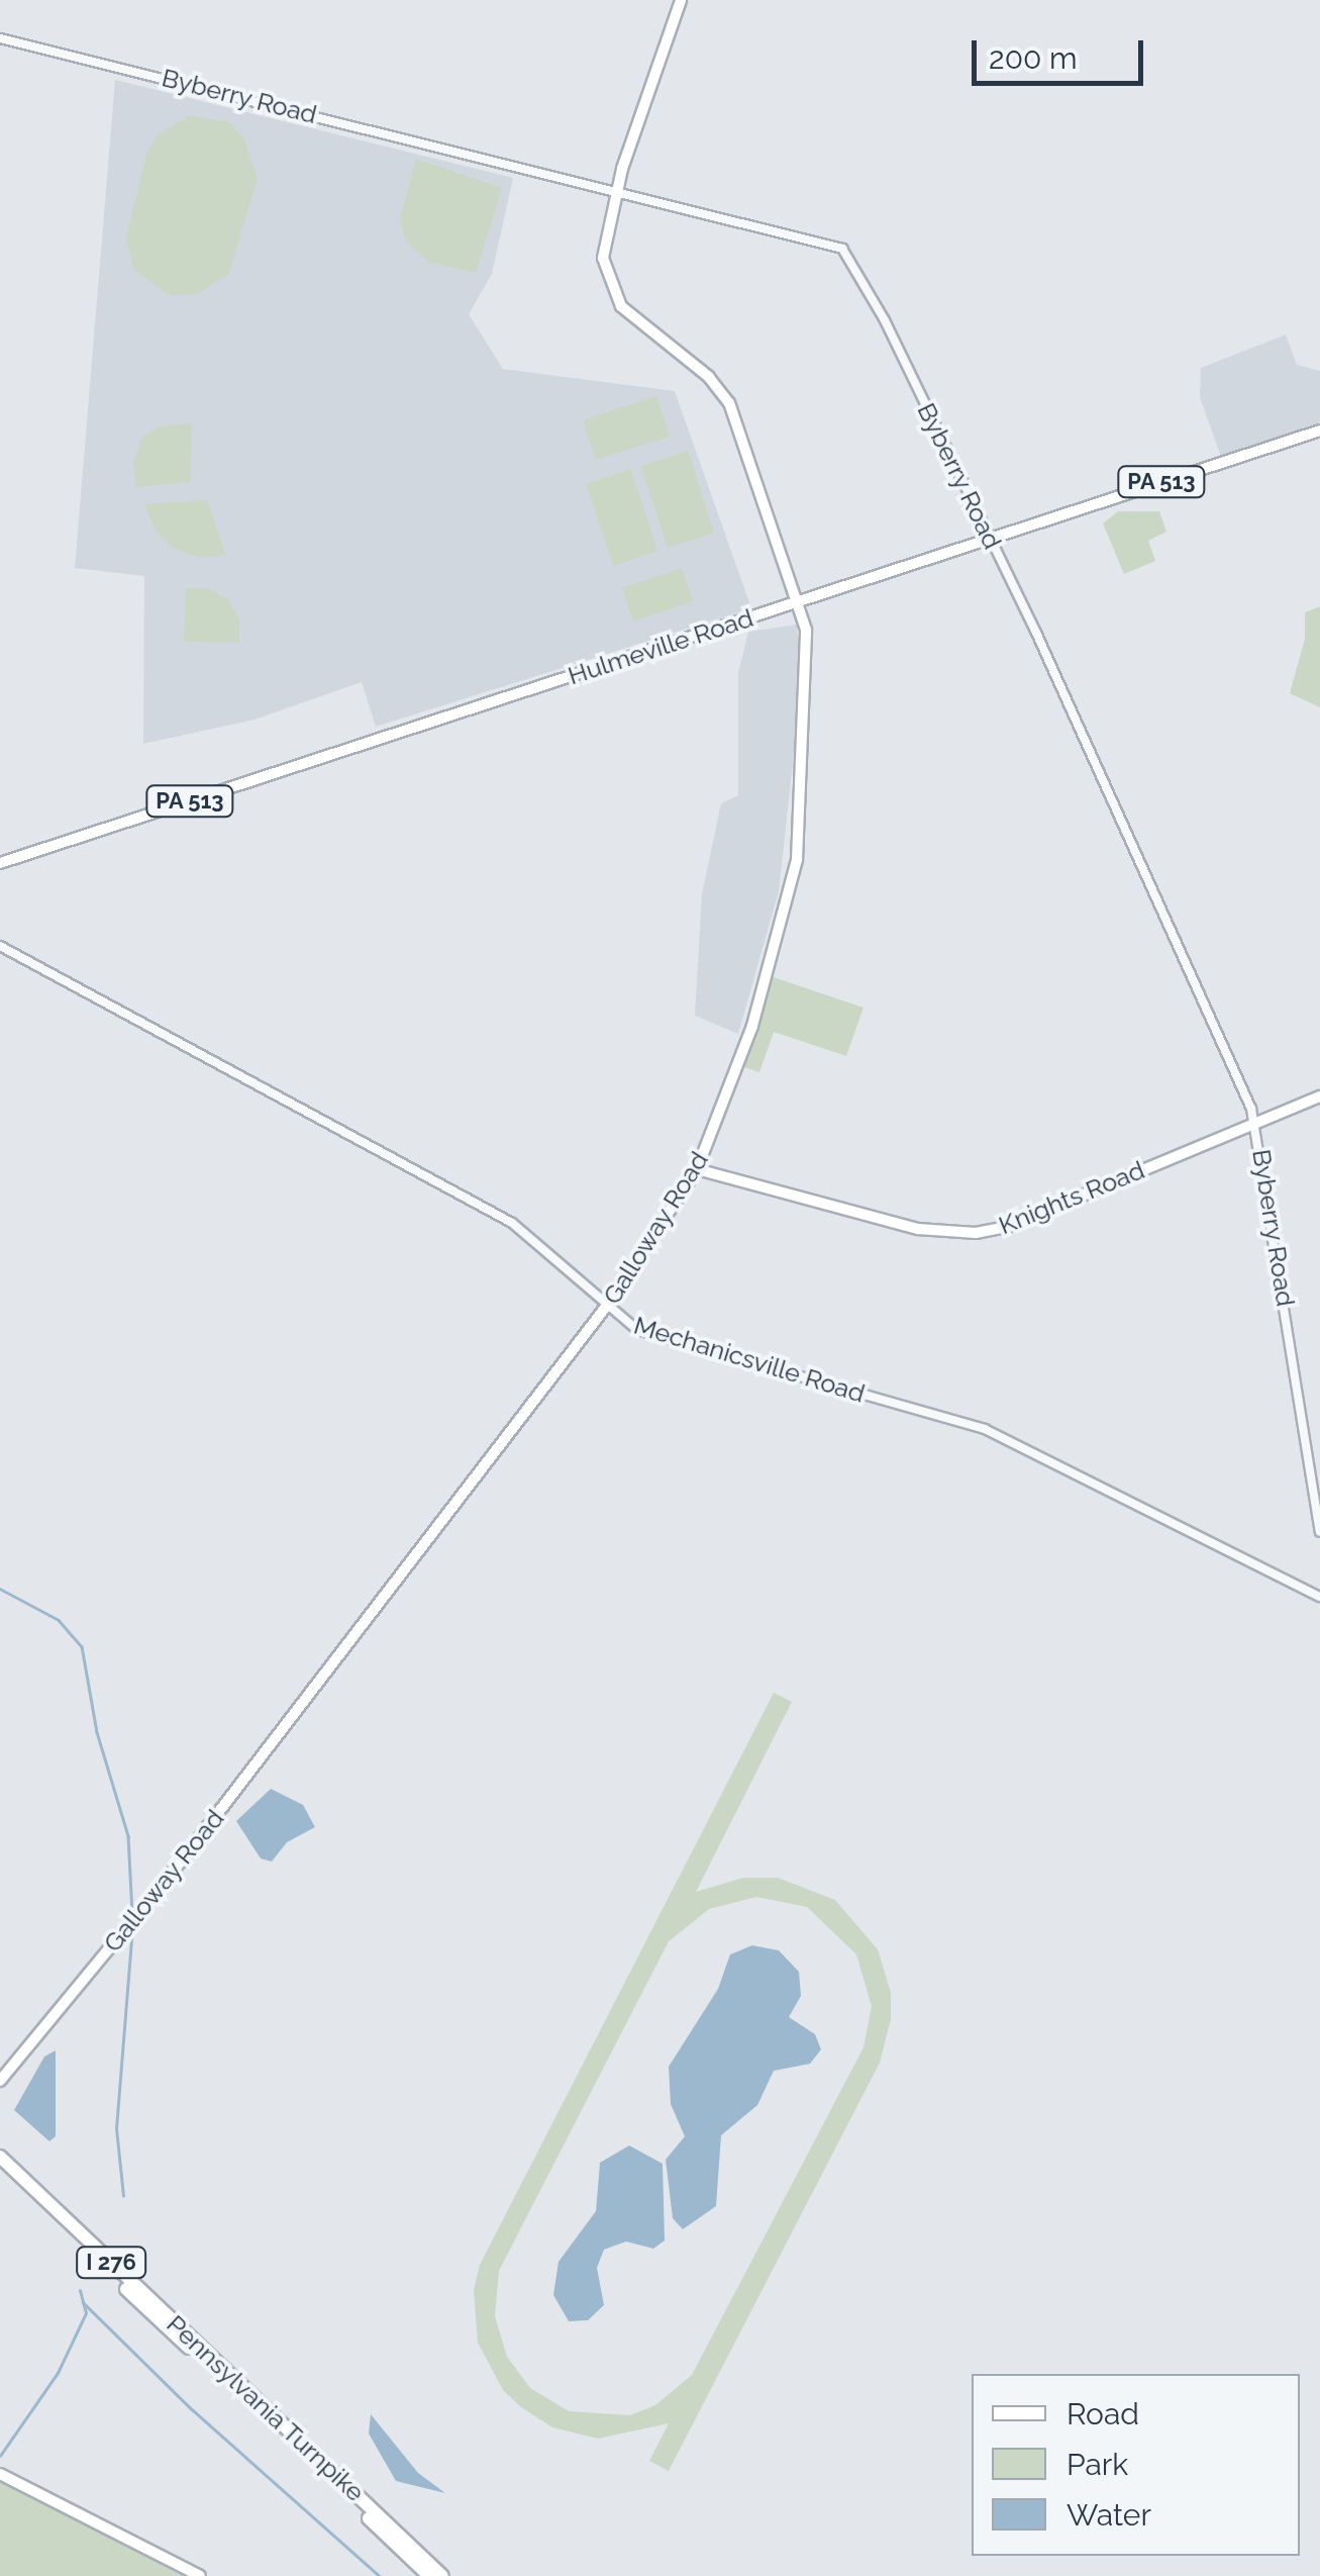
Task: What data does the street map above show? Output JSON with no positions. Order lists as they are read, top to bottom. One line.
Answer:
{"streets":{"highway":["I 276","Pennsylvania Turnpike"],"main road":["PA 513","Hulmeville Road","Knights Road","Galloway Road"],"street":["Byberry Road","Mechanicsville Road"]},"crossings":[["Byberry Road","Hulmeville Road"],["Byberry Road","Knights Road"],["Byberry Road","Galloway Road"],["Hulmeville Road","Galloway Road"],["Knights Road","Galloway Road"],["Galloway Road","Mechanicsville Road"]],"legend":["Road","Park","Water"],"scale_bar":"200 m"}
